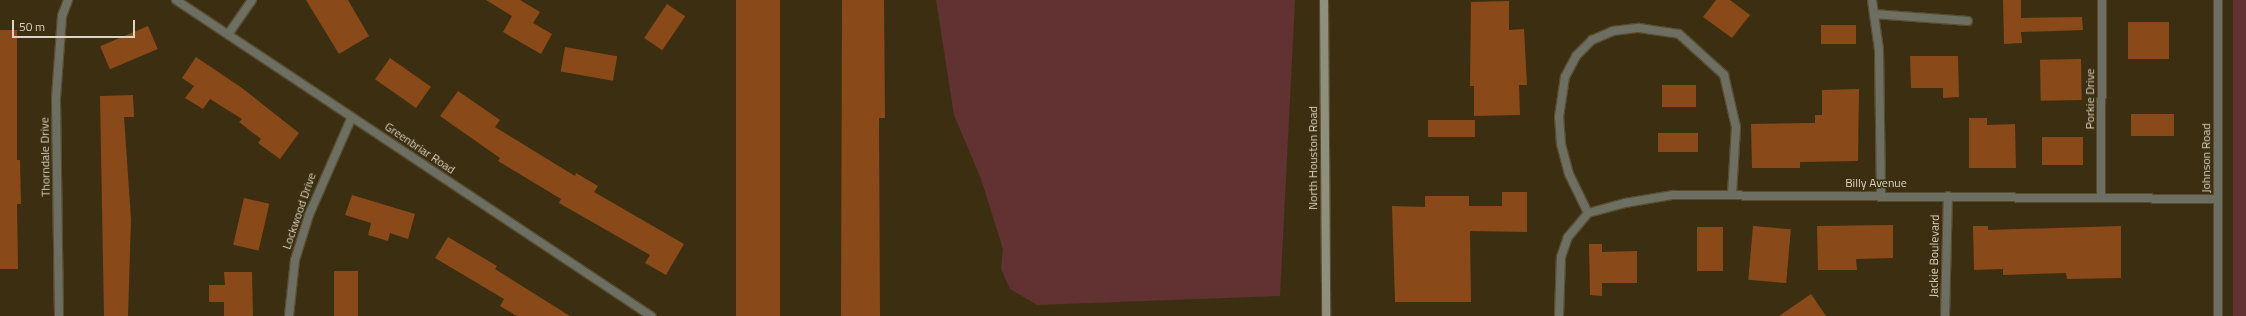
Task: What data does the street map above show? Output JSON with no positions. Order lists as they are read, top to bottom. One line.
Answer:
{"streets":{"street":["Porkie Drive","Greenbriar Road","Thorndale Drive","North Houston Road","Johnson Road","Billy Avenue","Lockwood Drive","Jackie Boulevard"]},"crossings":[["Porkie Drive","Billy Avenue"],["Greenbriar Road","Lockwood Drive"],["Johnson Road","Billy Avenue"],["Billy Avenue","Jackie Boulevard"]],"scale_bar":"50 m"}
